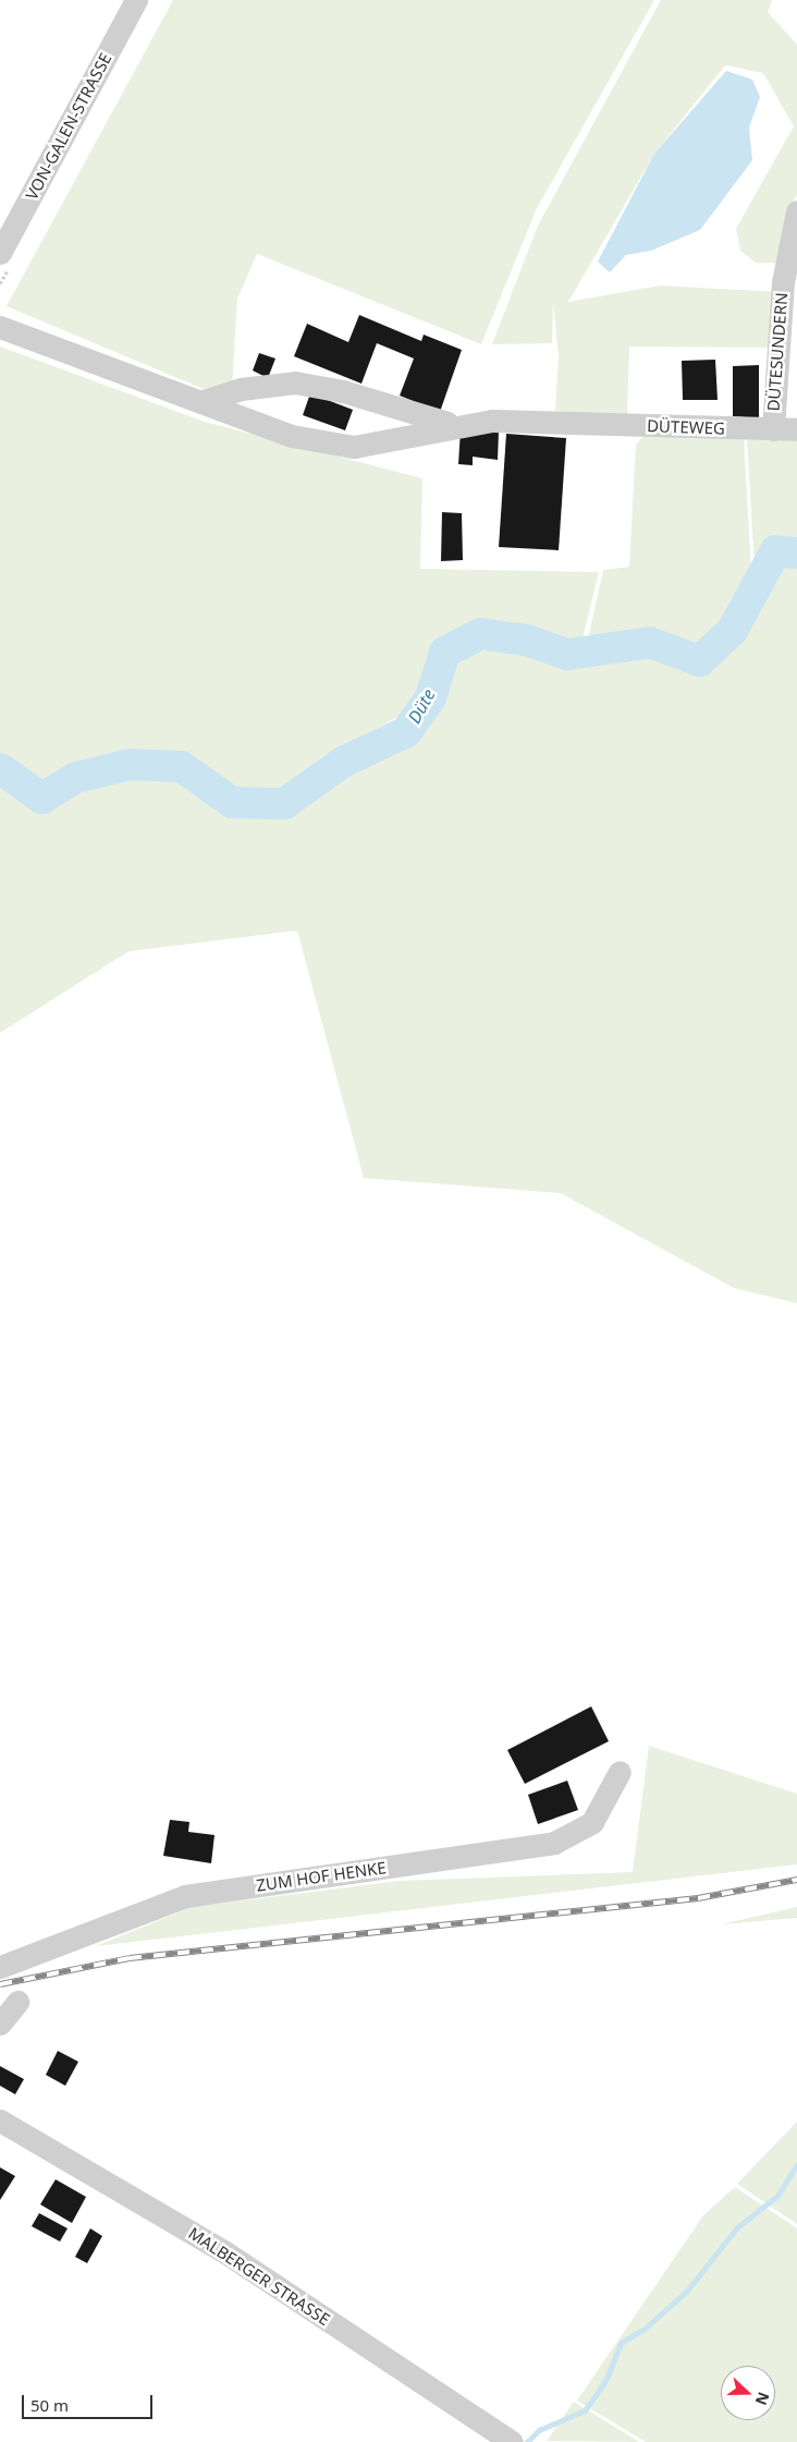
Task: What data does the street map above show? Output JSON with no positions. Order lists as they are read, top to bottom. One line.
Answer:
{"streets":{"street":["VON-GALEN-STRASSE","DÜTESUNDERN","DÜTEWEG","ZUM HOF HENKE","MALBERGER STRASSE"]},"crossings":[["DÜTESUNDERN","DÜTEWEG"]],"water":["Düte"],"scale_bar":"50 m","north":"right"}
